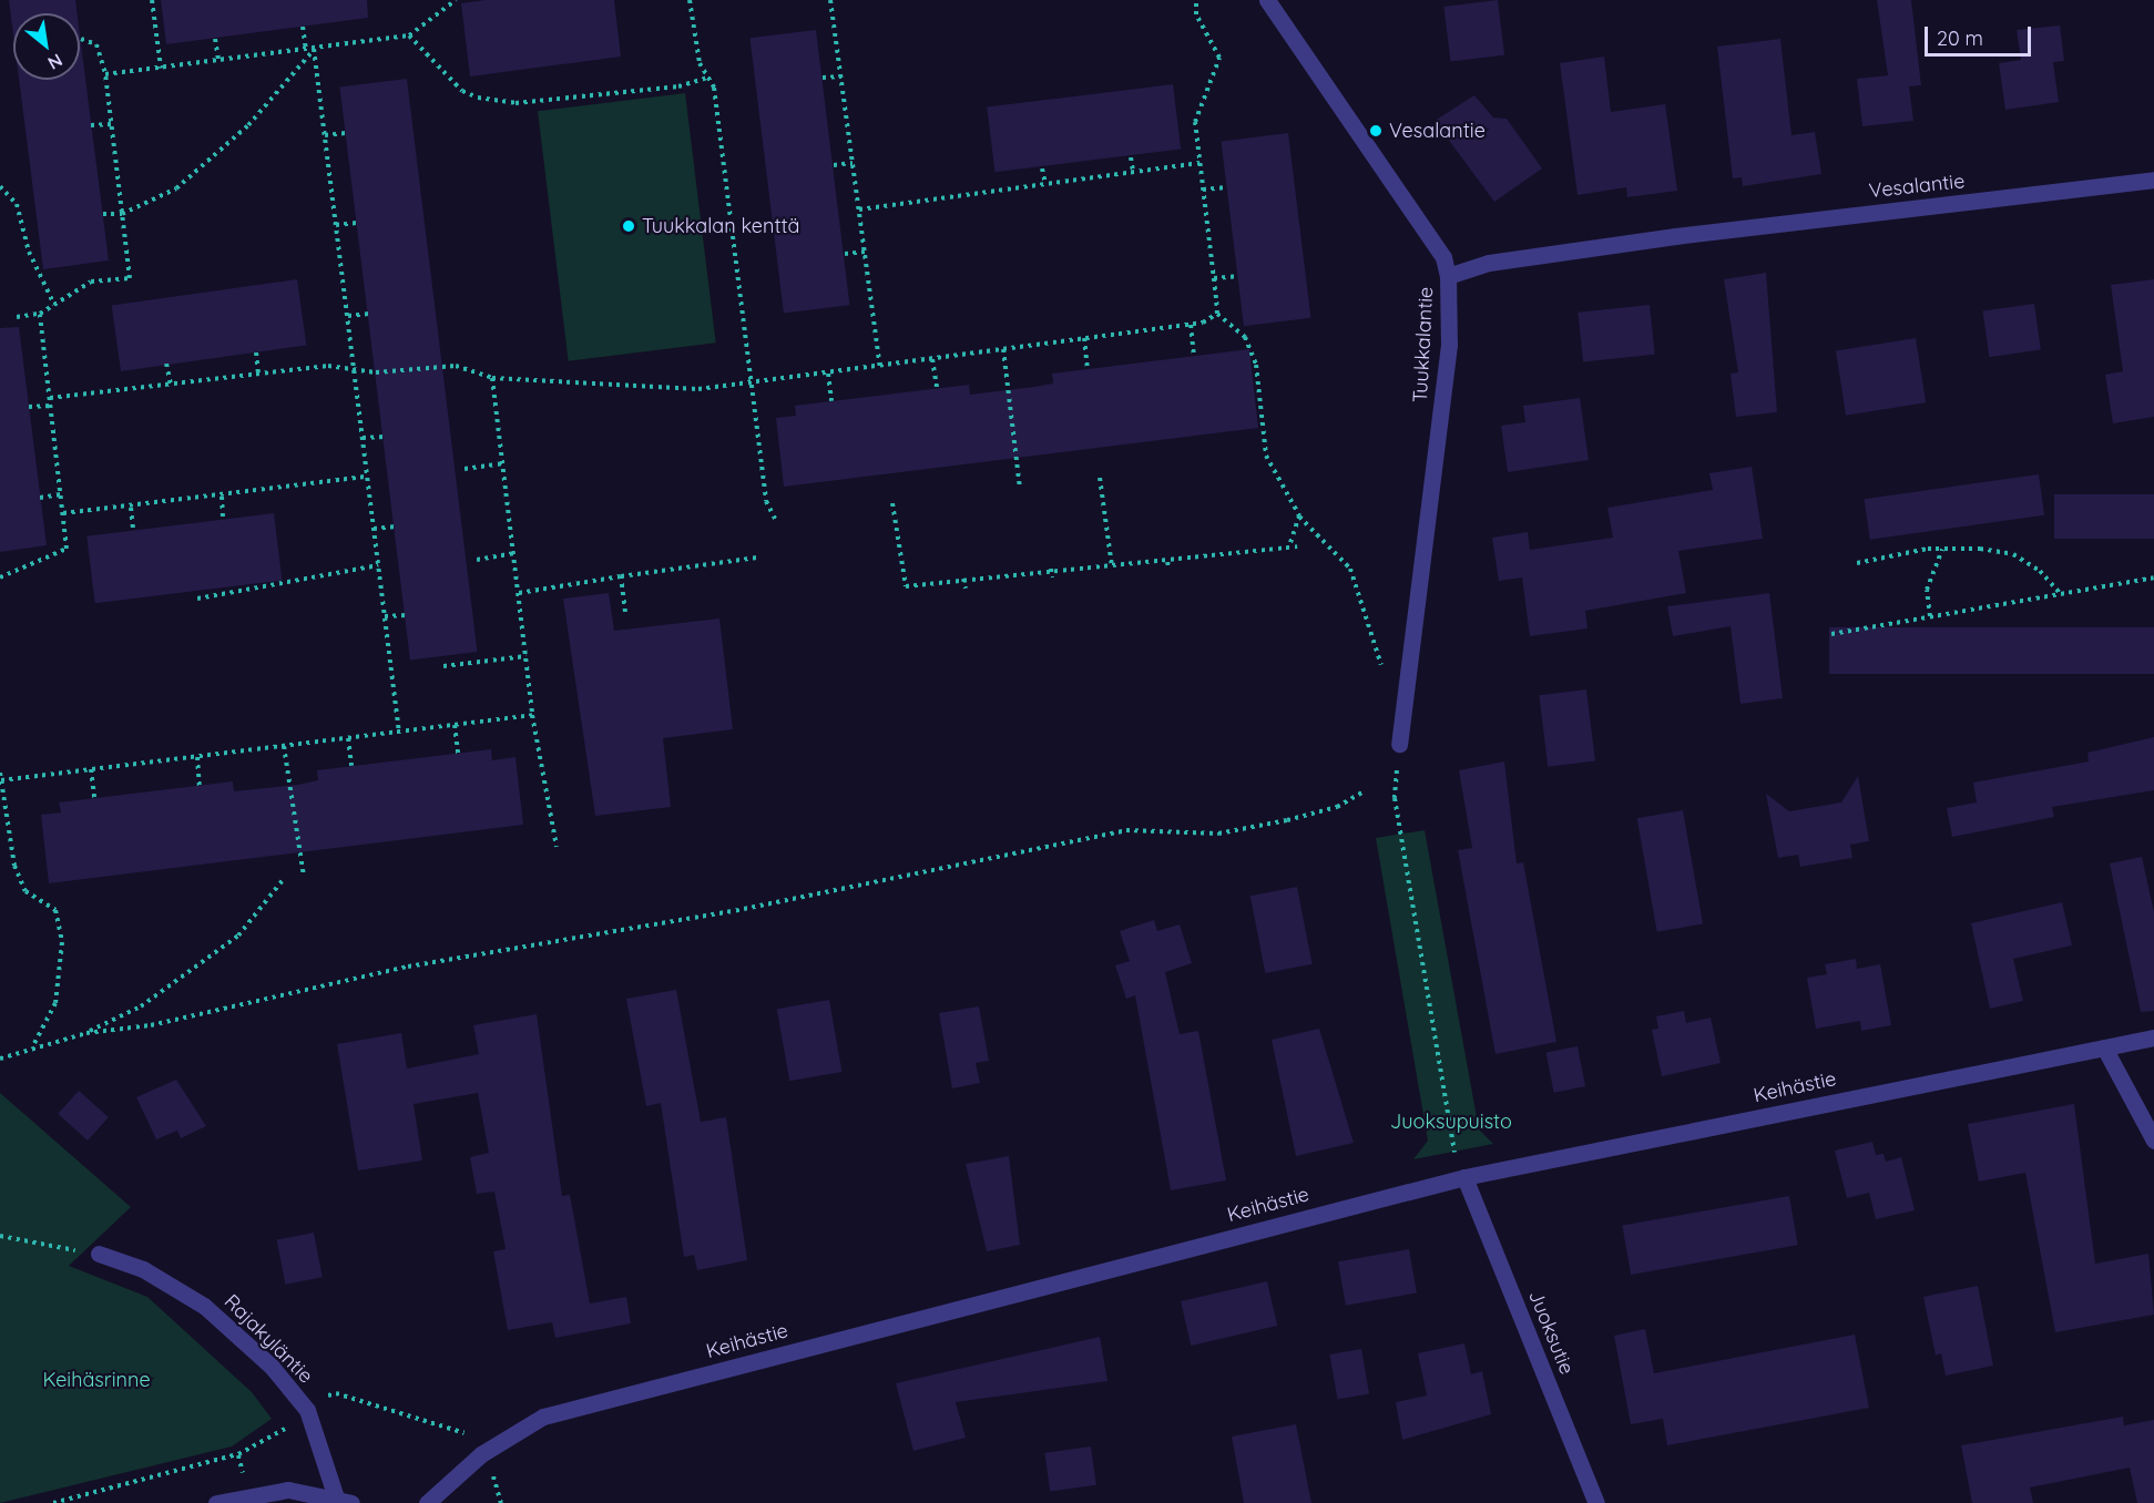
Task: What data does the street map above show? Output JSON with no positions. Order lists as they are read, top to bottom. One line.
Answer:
{"streets":{"street":["Vesalantie","Tuukkalantie","Keihästie","Juoksutie","Rajakyläntie"]},"crossings":[["Vesalantie","Tuukkalantie"],["Keihästie","Juoksutie"]],"parks":["Juoksupuisto","Keihäsrinne"],"places":["Vesalantie","Tuukkalan kenttä"],"scale_bar":"20 m","north":"bottom right"}
